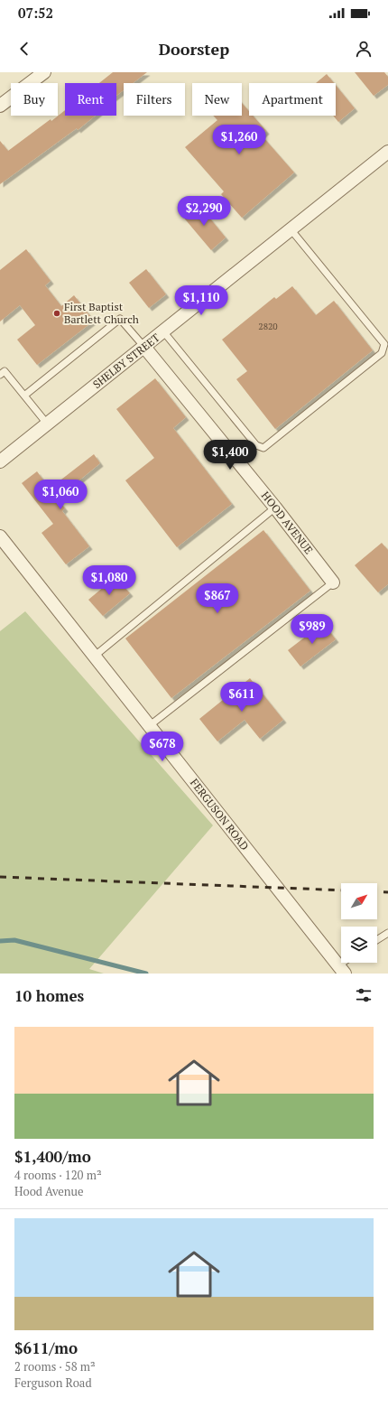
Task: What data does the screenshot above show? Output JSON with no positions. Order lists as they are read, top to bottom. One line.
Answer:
{"streets":{"street":["SHELBY STREET","HOOD AVENUE","FERGUSON ROAD"]},"crossings":[["SHELBY STREET","HOOD AVENUE"]],"places":["First Baptist Bartlett Church"],"house_numbers":["2820"],"north":"top right","page":{"status":"07:52","header":"Doorstep","chip":["Buy","Rent","Filters","New","Apartment"],"price":["$1,260","$2,290","$1,110","$1,400","$1,060","$1,080","$867","$989","$611","$678"],"heading":"10 homes","list":[{"name":"$1,400/mo","note":"4 rooms · 120 m² · Hood Avenue"},{"name":"$611/mo","note":"2 rooms · 58 m² · Ferguson Road"}]}}
